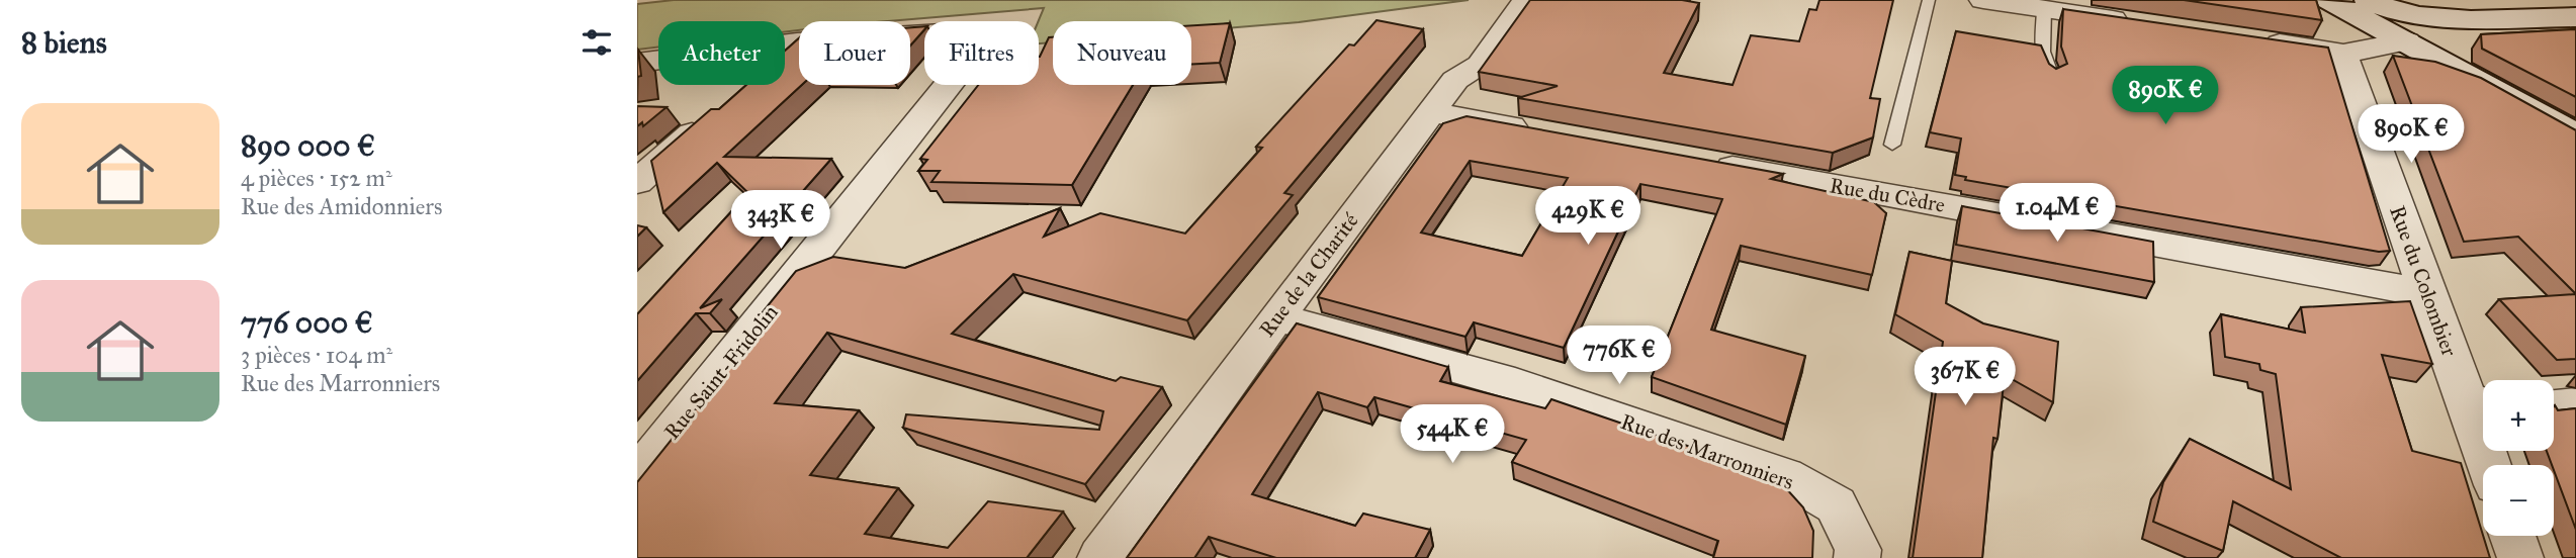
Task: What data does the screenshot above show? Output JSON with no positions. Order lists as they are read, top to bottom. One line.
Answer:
{"streets":{"street":["Rue du Cèdre","Rue de la Charité","Rue du Colombier","Rue Saint-Fridolin","Rue des Marronniers"]},"crossings":[["Rue du Cèdre","Rue du Colombier"],["Rue de la Charité","Rue des Marronniers"]],"page":{"heading":"8 biens","chip":["Acheter","Louer","Filtres","Nouveau"],"price":["890K €","890K €","1.04M €","429K €","343K €","776K €","367K €","544K €"],"list":[{"name":"890 000 €","note":"4 pièces · 152 m² · Rue des Amidonniers"},{"name":"776 000 €","note":"3 pièces · 104 m² · Rue des Marronniers"}],"map_buttons":["+","−"]}}
